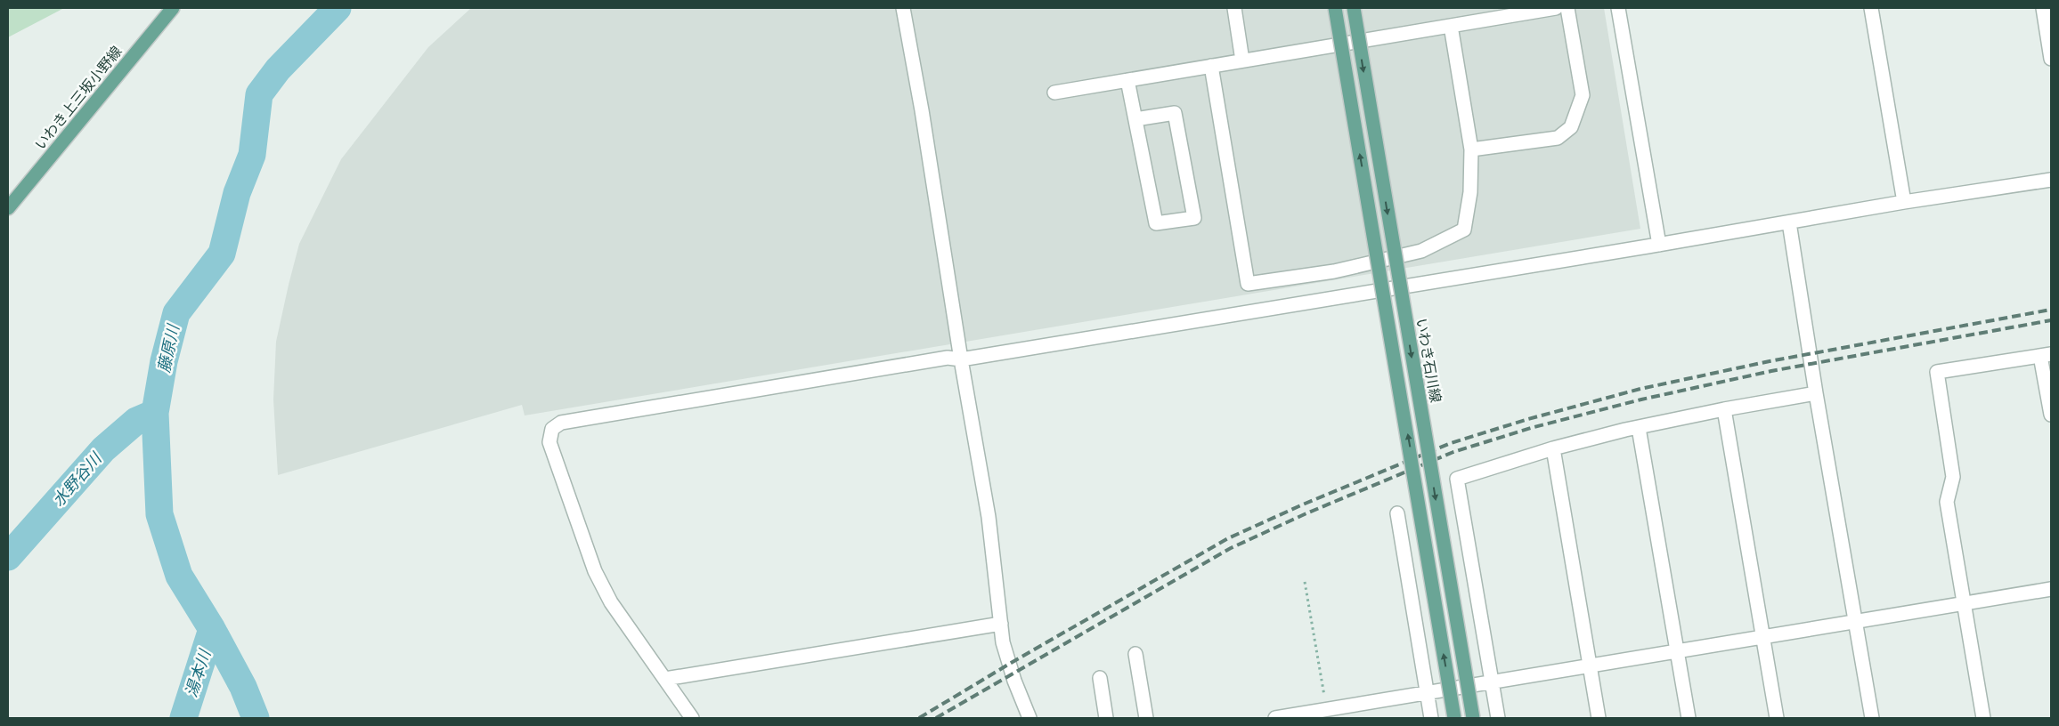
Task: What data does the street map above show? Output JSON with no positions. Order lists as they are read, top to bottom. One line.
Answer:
{"streets":{"main road":["いわき上三坂小野線","いわき石川線"]},"water":["藤原川","水野谷川","湯本川"]}
